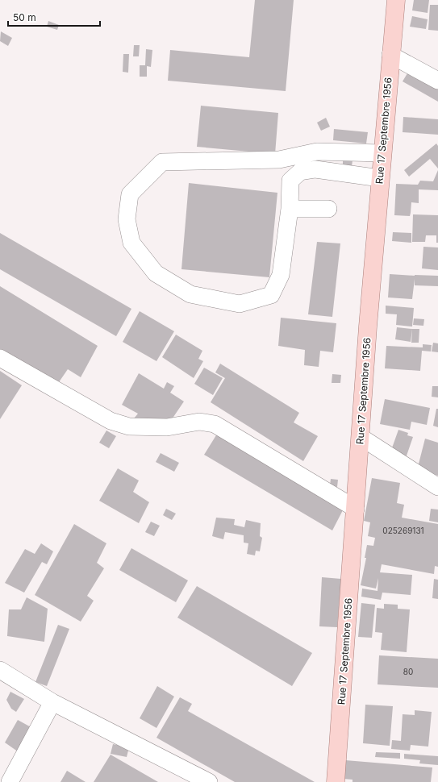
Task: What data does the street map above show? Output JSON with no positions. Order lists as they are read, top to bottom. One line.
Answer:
{"streets":{"main road":["Rue 17 Septembre 1956"]},"house_numbers":["025269131","80"],"scale_bar":"50 m"}
